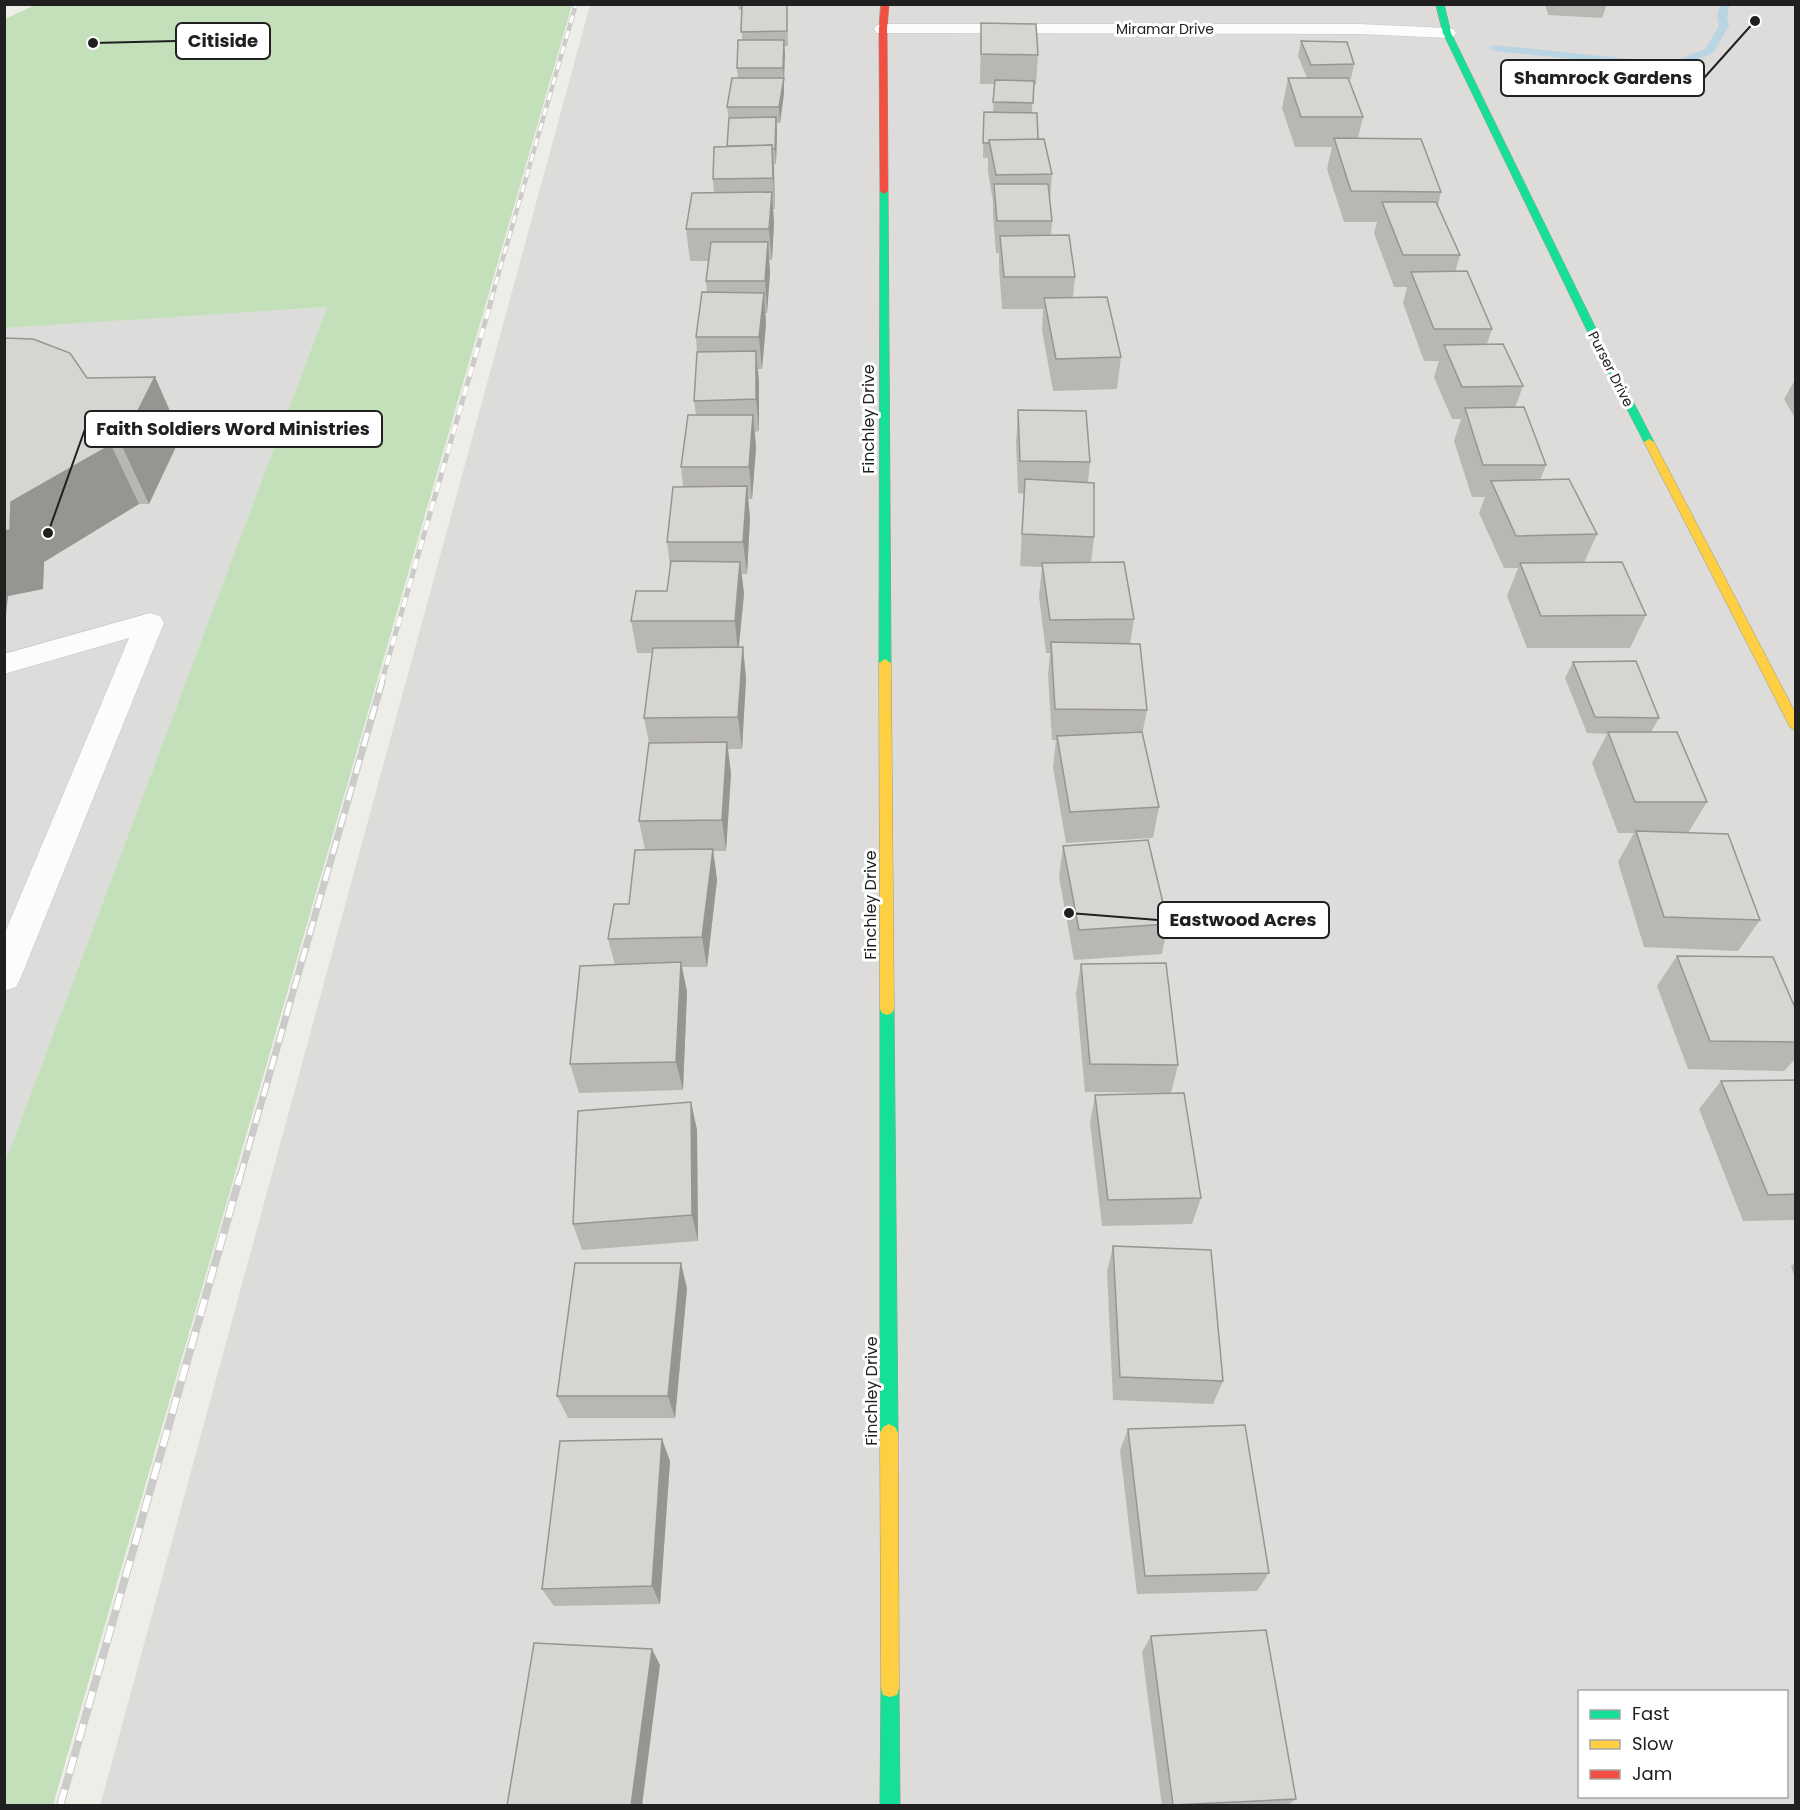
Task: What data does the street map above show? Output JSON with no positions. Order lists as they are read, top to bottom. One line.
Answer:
{"streets":{"street":["Miramar Drive","Purser Drive","Finchley Drive"]},"crossings":[["Miramar Drive","Purser Drive"],["Miramar Drive","Finchley Drive"]],"places":["Shamrock Gardens","Citiside","Faith Soldiers Word Ministries","Eastwood Acres"],"legend":["Fast","Slow","Jam"]}
